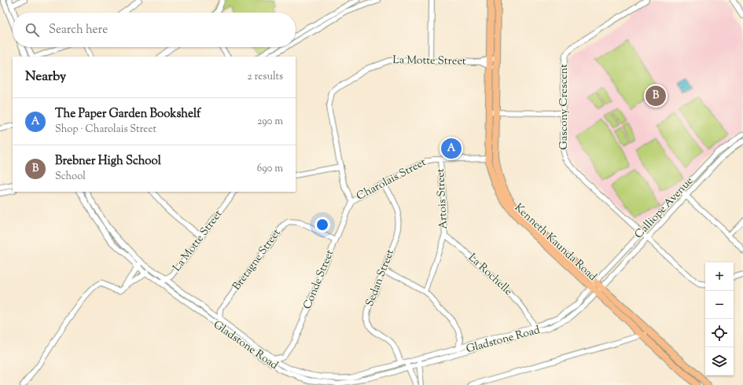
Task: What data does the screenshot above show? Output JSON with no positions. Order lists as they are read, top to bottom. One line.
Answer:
{"streets":{"main road":["Kenneth Kaunda Road"],"street":["La Motte Street","Gascony Crescent","Charolais Street","Artois Street","Calliope Avenue","Bretagne Street","La Rochelle","Sedan Street","Conde Street","Gladstone Road"]},"crossings":[["La Motte Street","Charolais Street"],["La Motte Street","Kenneth Kaunda Road"],["La Motte Street","Conde Street"],["La Motte Street","Gladstone Road"],["Gascony Crescent","Calliope Avenue"],["Charolais Street","Artois Street"],["Charolais Street","Kenneth Kaunda Road"],["Charolais Street","Sedan Street"],["Charolais Street","Conde Street"],["Artois Street","La Rochelle"],["Calliope Avenue","Kenneth Kaunda Road"],["Calliope Avenue","Gladstone Road"],["Kenneth Kaunda Road","Gladstone Road"],["Bretagne Street","Conde Street"],["La Rochelle","Gladstone Road"],["Sedan Street","Gladstone Road"]],"page":{"search":"Search here","heading":["Nearby","2 results"],"pins":["B","A"],"list":[{"mark":"A","name":"The Paper Garden Bookshelf","note":"Shop · Charolais Street","value":"290 m"},{"mark":"B","name":"Brebner High School","note":"School","value":"690 m"}],"map_buttons":["+","−"]}}
